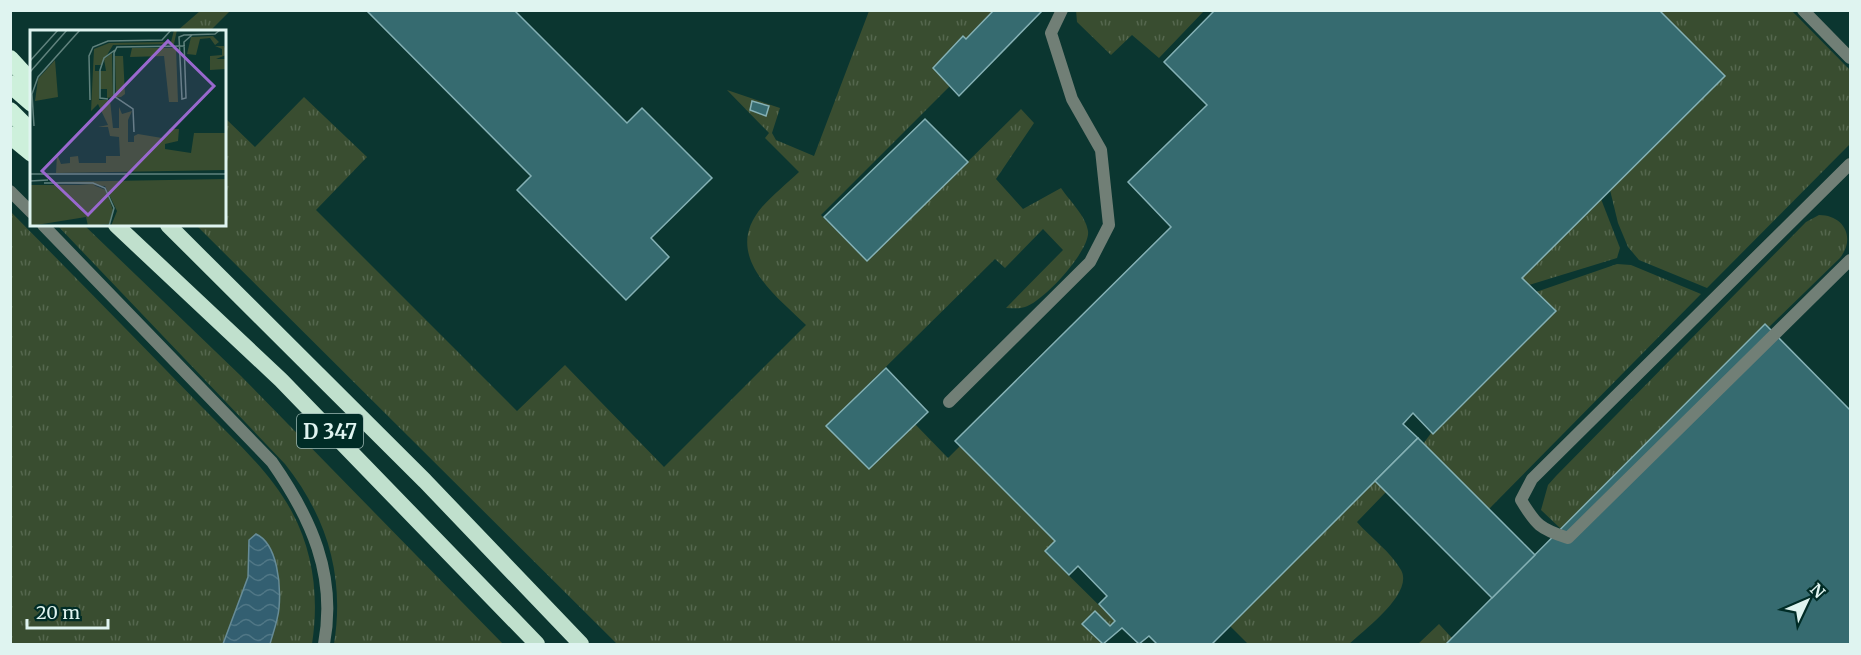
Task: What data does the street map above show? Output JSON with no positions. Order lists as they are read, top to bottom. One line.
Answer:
{"streets":{"highway":["D 347"]},"scale_bar":"20 m","north":"top right"}
